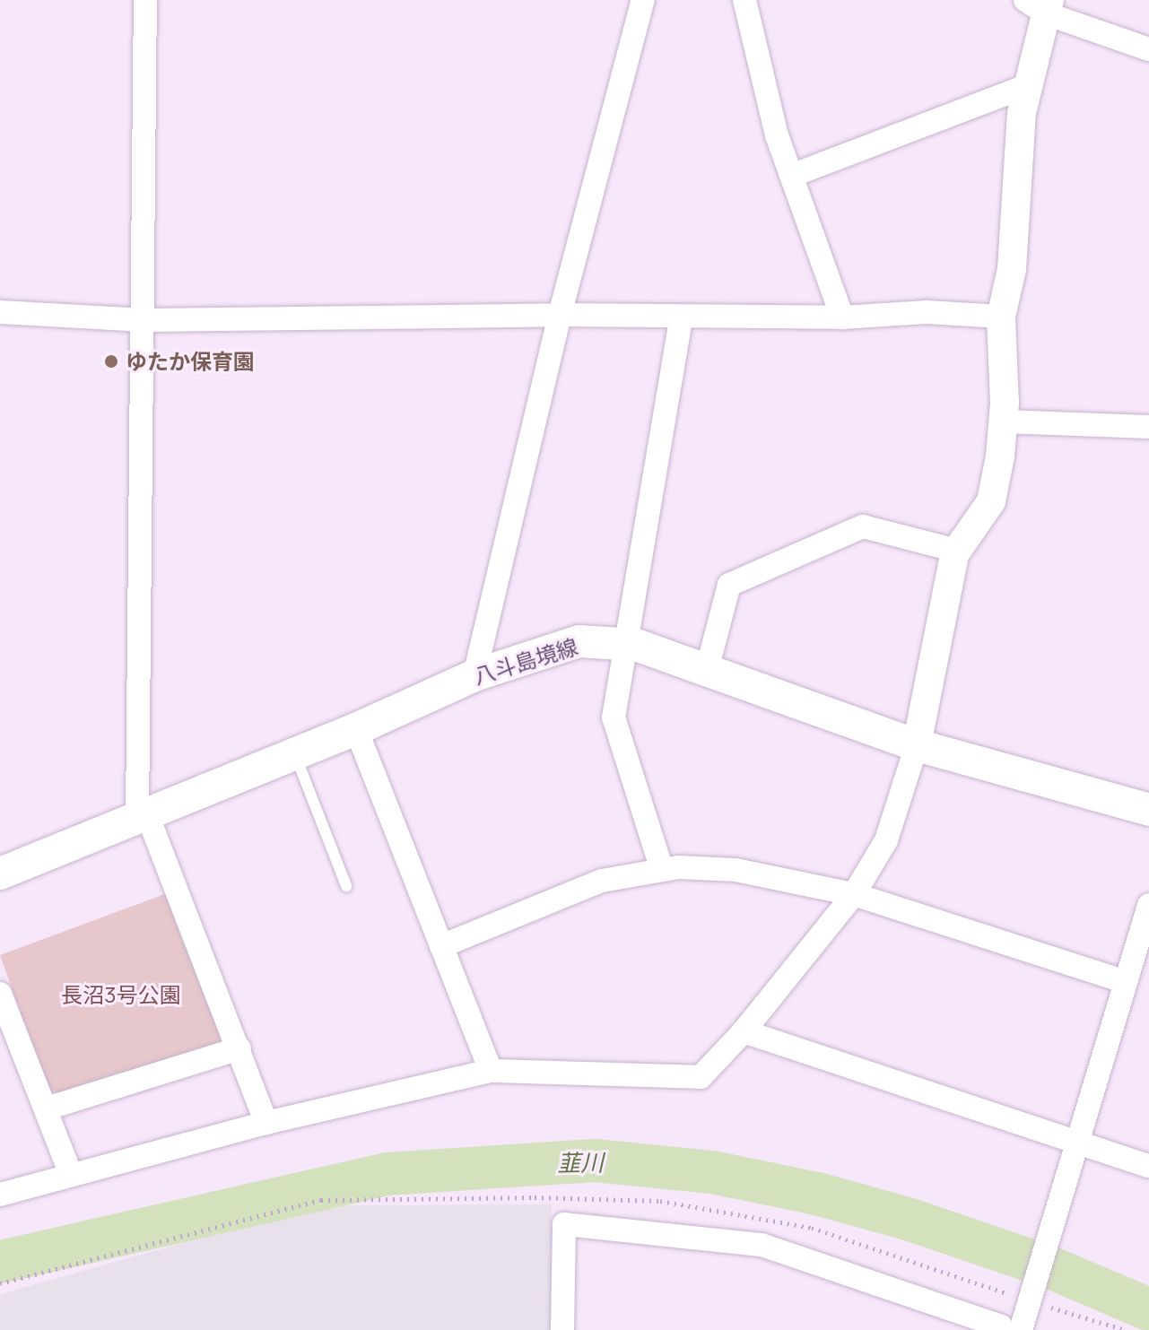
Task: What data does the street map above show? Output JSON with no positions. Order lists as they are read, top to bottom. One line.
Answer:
{"streets":{"main road":["八斗島境線"]},"water":["韮川"],"parks":["長沼3号公園"],"places":["ゆたか保育園"]}
